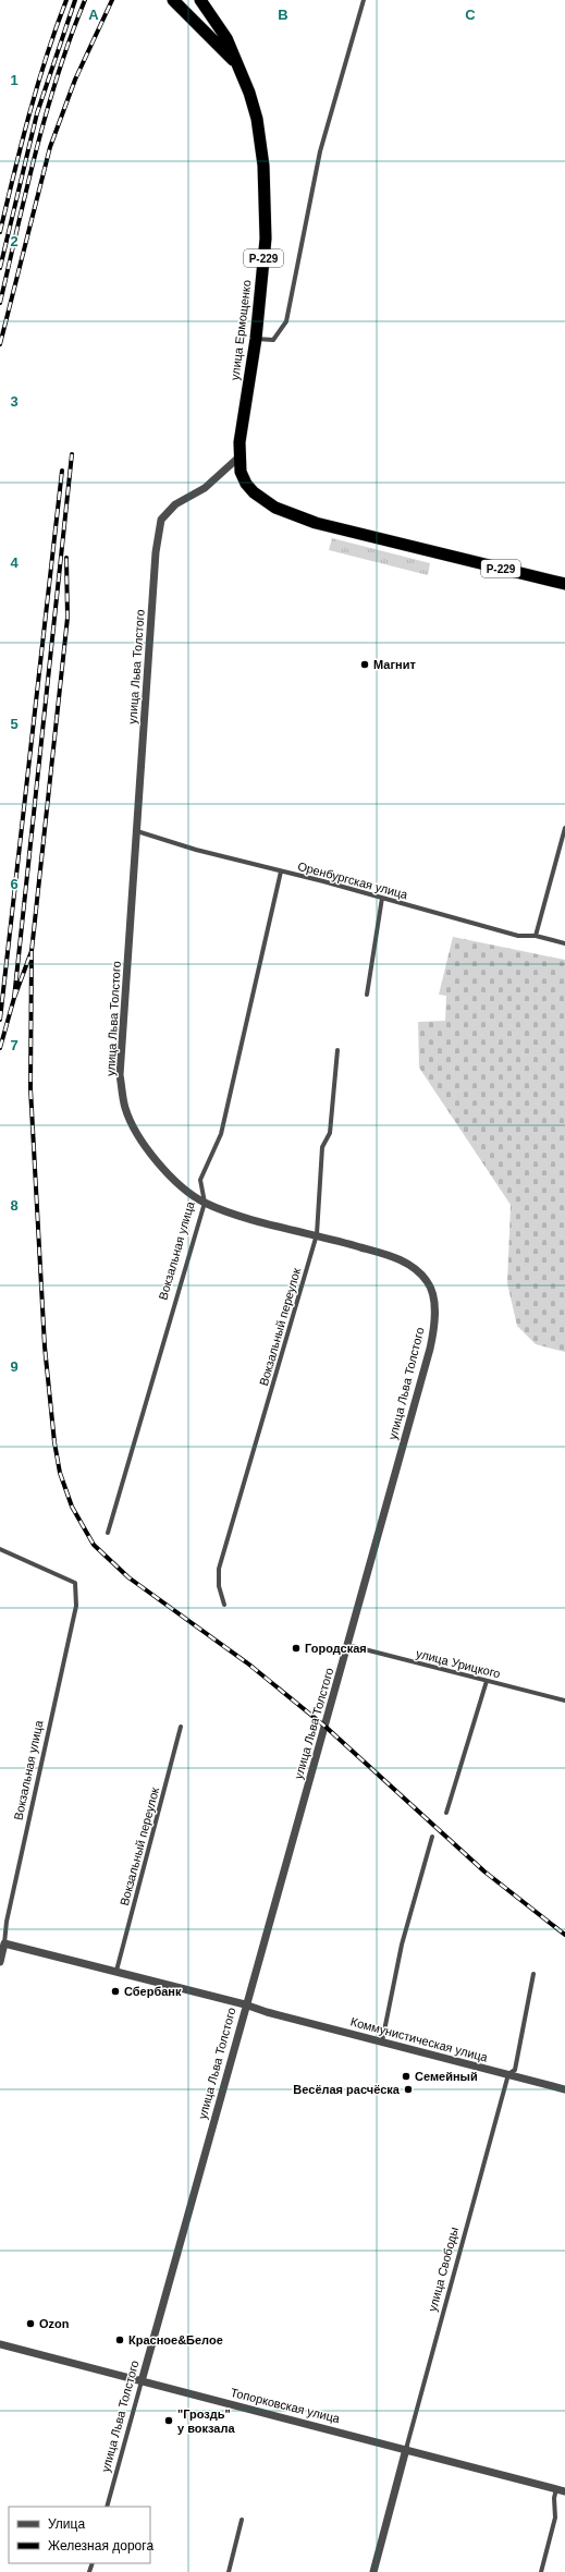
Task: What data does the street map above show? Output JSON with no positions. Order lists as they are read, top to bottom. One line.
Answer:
{"streets":{"highway":["Р-229","улица Ермощенко"],"street":["улица Льва Толстого","Оренбургская улица","Вокзальная улица","Вокзальный переулок","улица Урицкого","Коммунистическая улица","улица Свободы","Топорковская улица"]},"crossings":[["Р-229","улица Ермощенко"],["улица Ермощенко","улица Льва Толстого"],["улица Льва Толстого","Оренбургская улица"],["улица Льва Толстого","Вокзальная улица"],["улица Льва Толстого","Вокзальный переулок"],["улица Льва Толстого","улица Урицкого"],["улица Льва Толстого","Коммунистическая улица"],["улица Льва Толстого","Топорковская улица"],["Оренбургская улица","Вокзальная улица"],["Вокзальный переулок","Коммунистическая улица"],["Коммунистическая улица","улица Свободы"],["улица Свободы","Топорковская улица"]],"places":["Магнит","Городская","Сбербанк","Семейный","Весёлая расчёска","Ozon","Красное&Белое","\"Гроздь\" у вокзала"],"legend":["Улица","Железная дорога"],"grid":{"columns":["A","B","C"],"rows":["1","2","3","4","5","6","7","8","9"]}}
